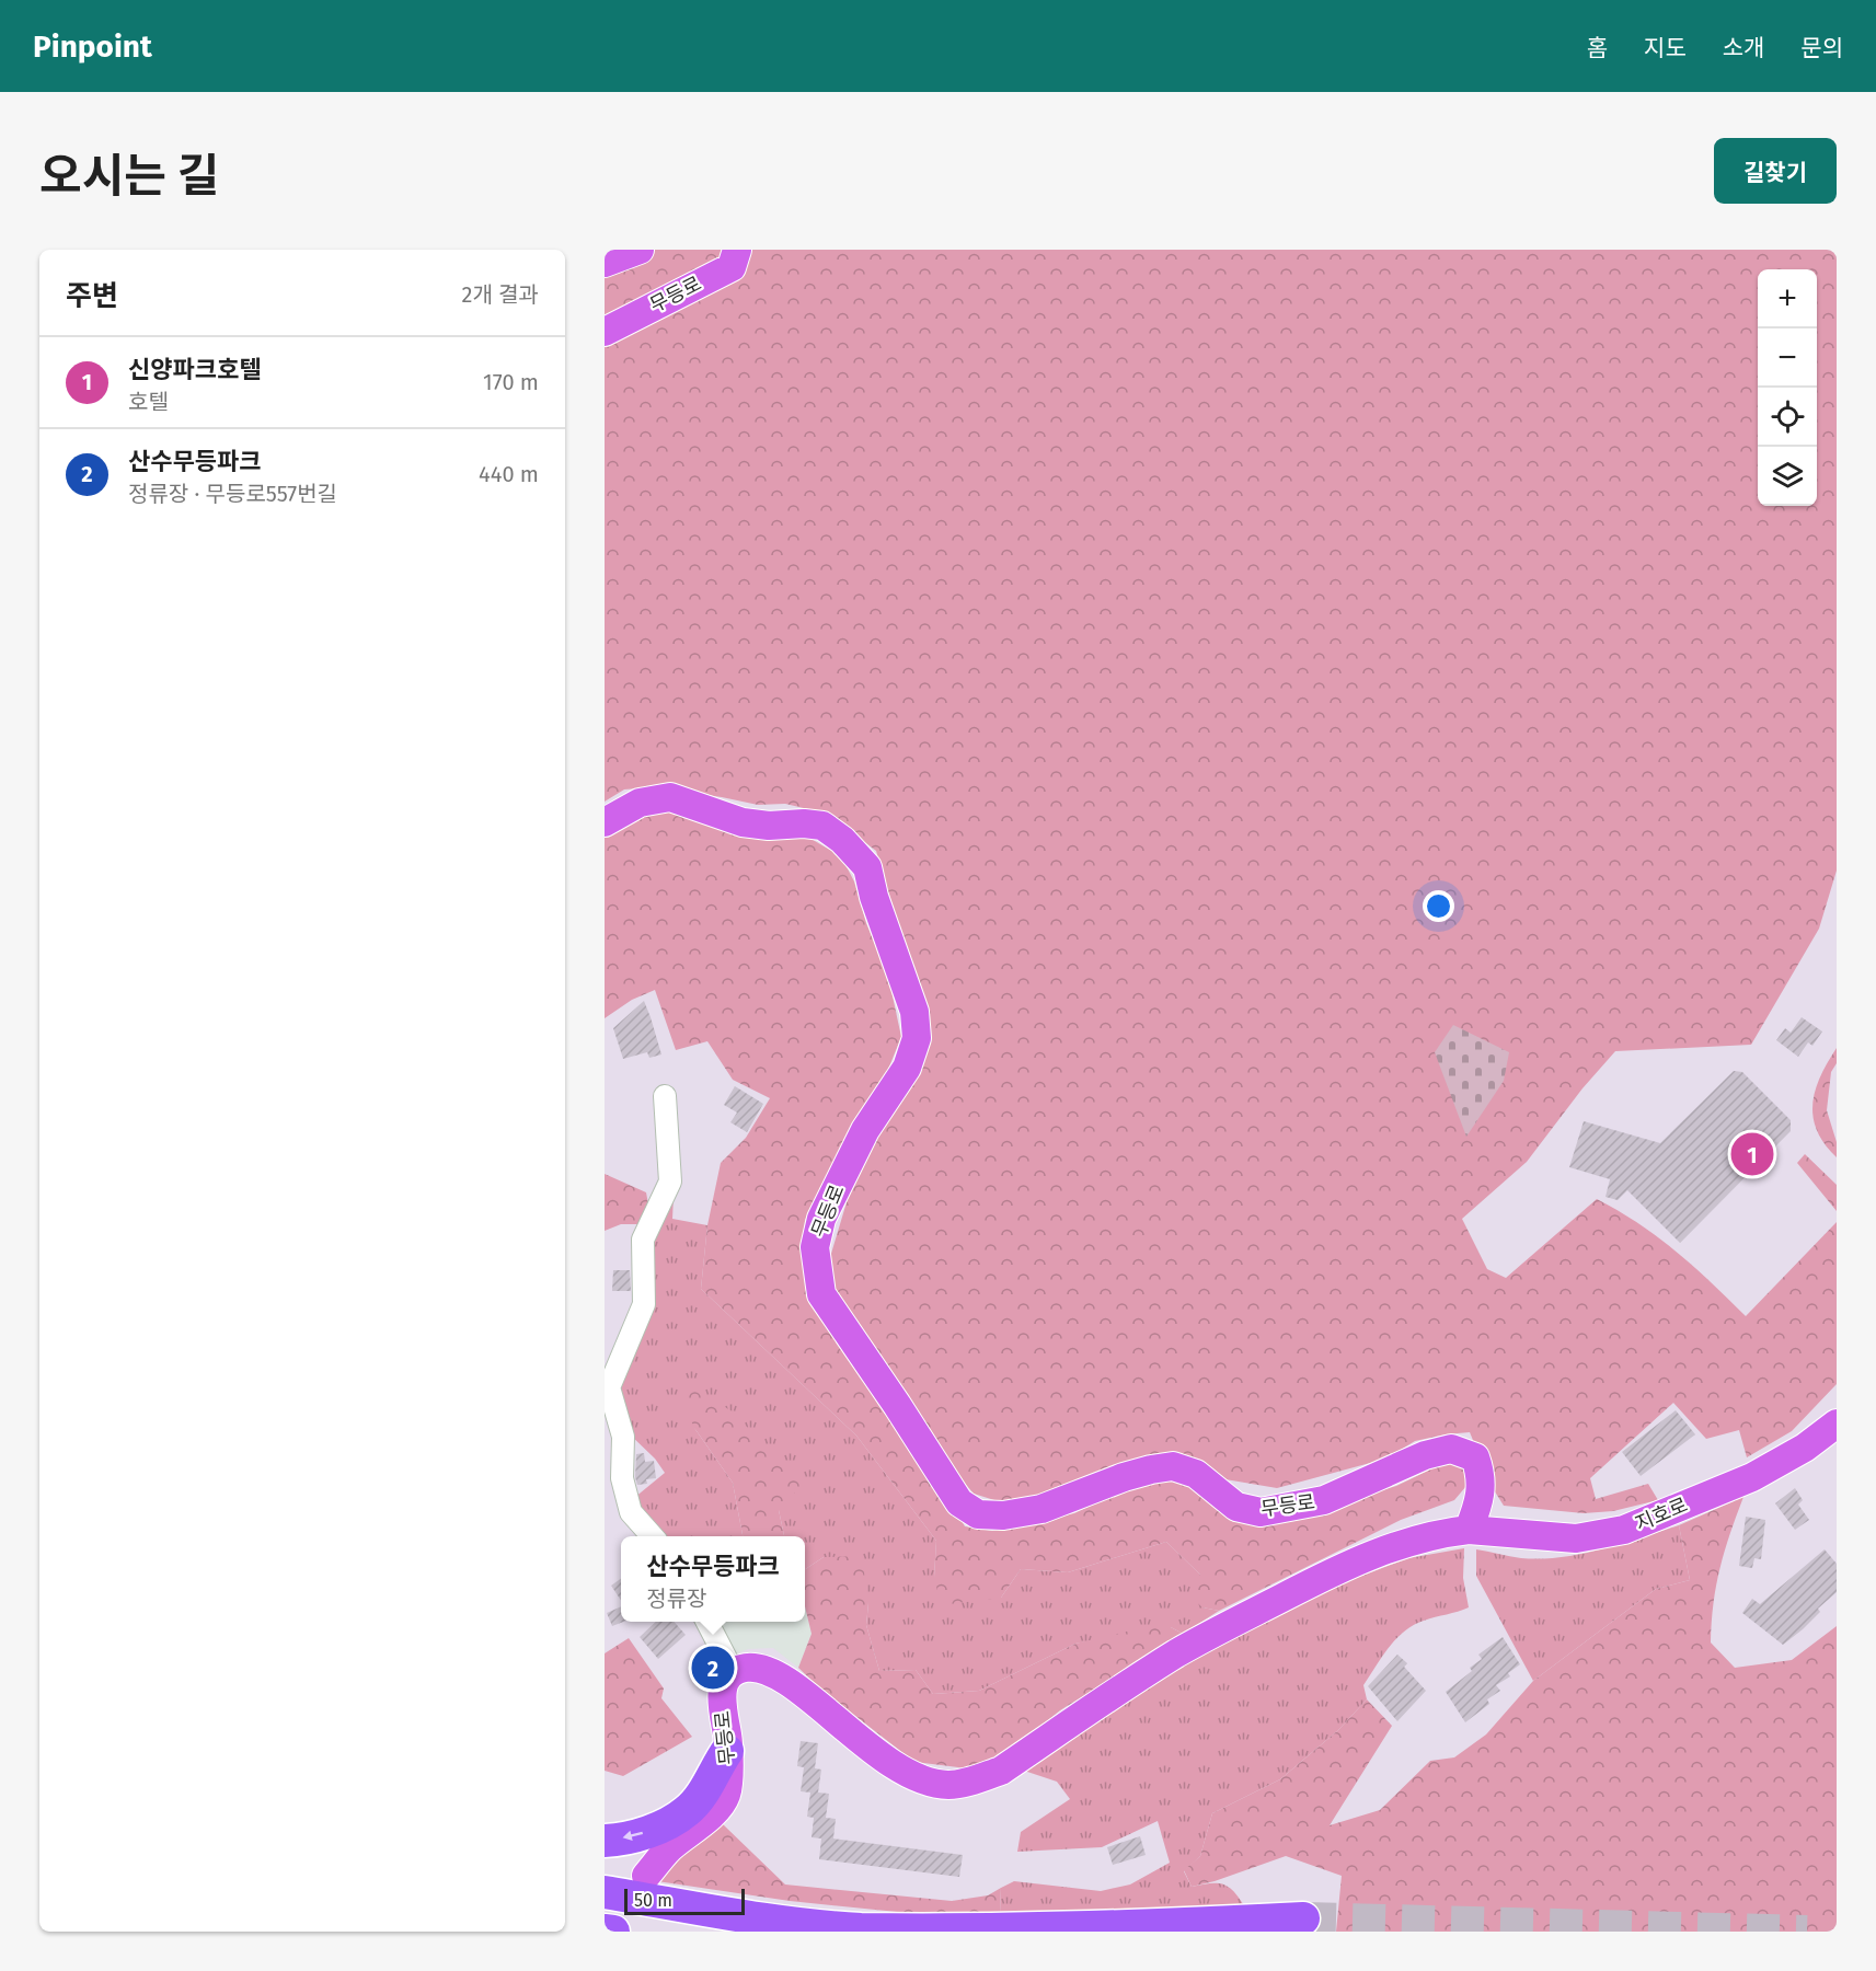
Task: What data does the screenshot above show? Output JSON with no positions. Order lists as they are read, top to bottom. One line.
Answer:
{"streets":{"main road":["무등로","지호로"]},"crossings":[["무등로","지호로"]],"scale_bar":"50 m","page":{"header":"Pinpoint","nav":["홈","지도","소개","문의"],"title":"오시는 길","buttons":"길찾기","heading":["주변","2개 결과"],"map_buttons":["+","−"],"list":[{"mark":"1","name":"신양파크호텔","note":"호텔","value":"170 m"},{"mark":"2","name":"산수무등파크","note":"정류장 · 무등로557번길","value":"440 m"}],"pins":["1","2"],"popup":["산수무등파크","정류장"],"scale":"50 m"}}
